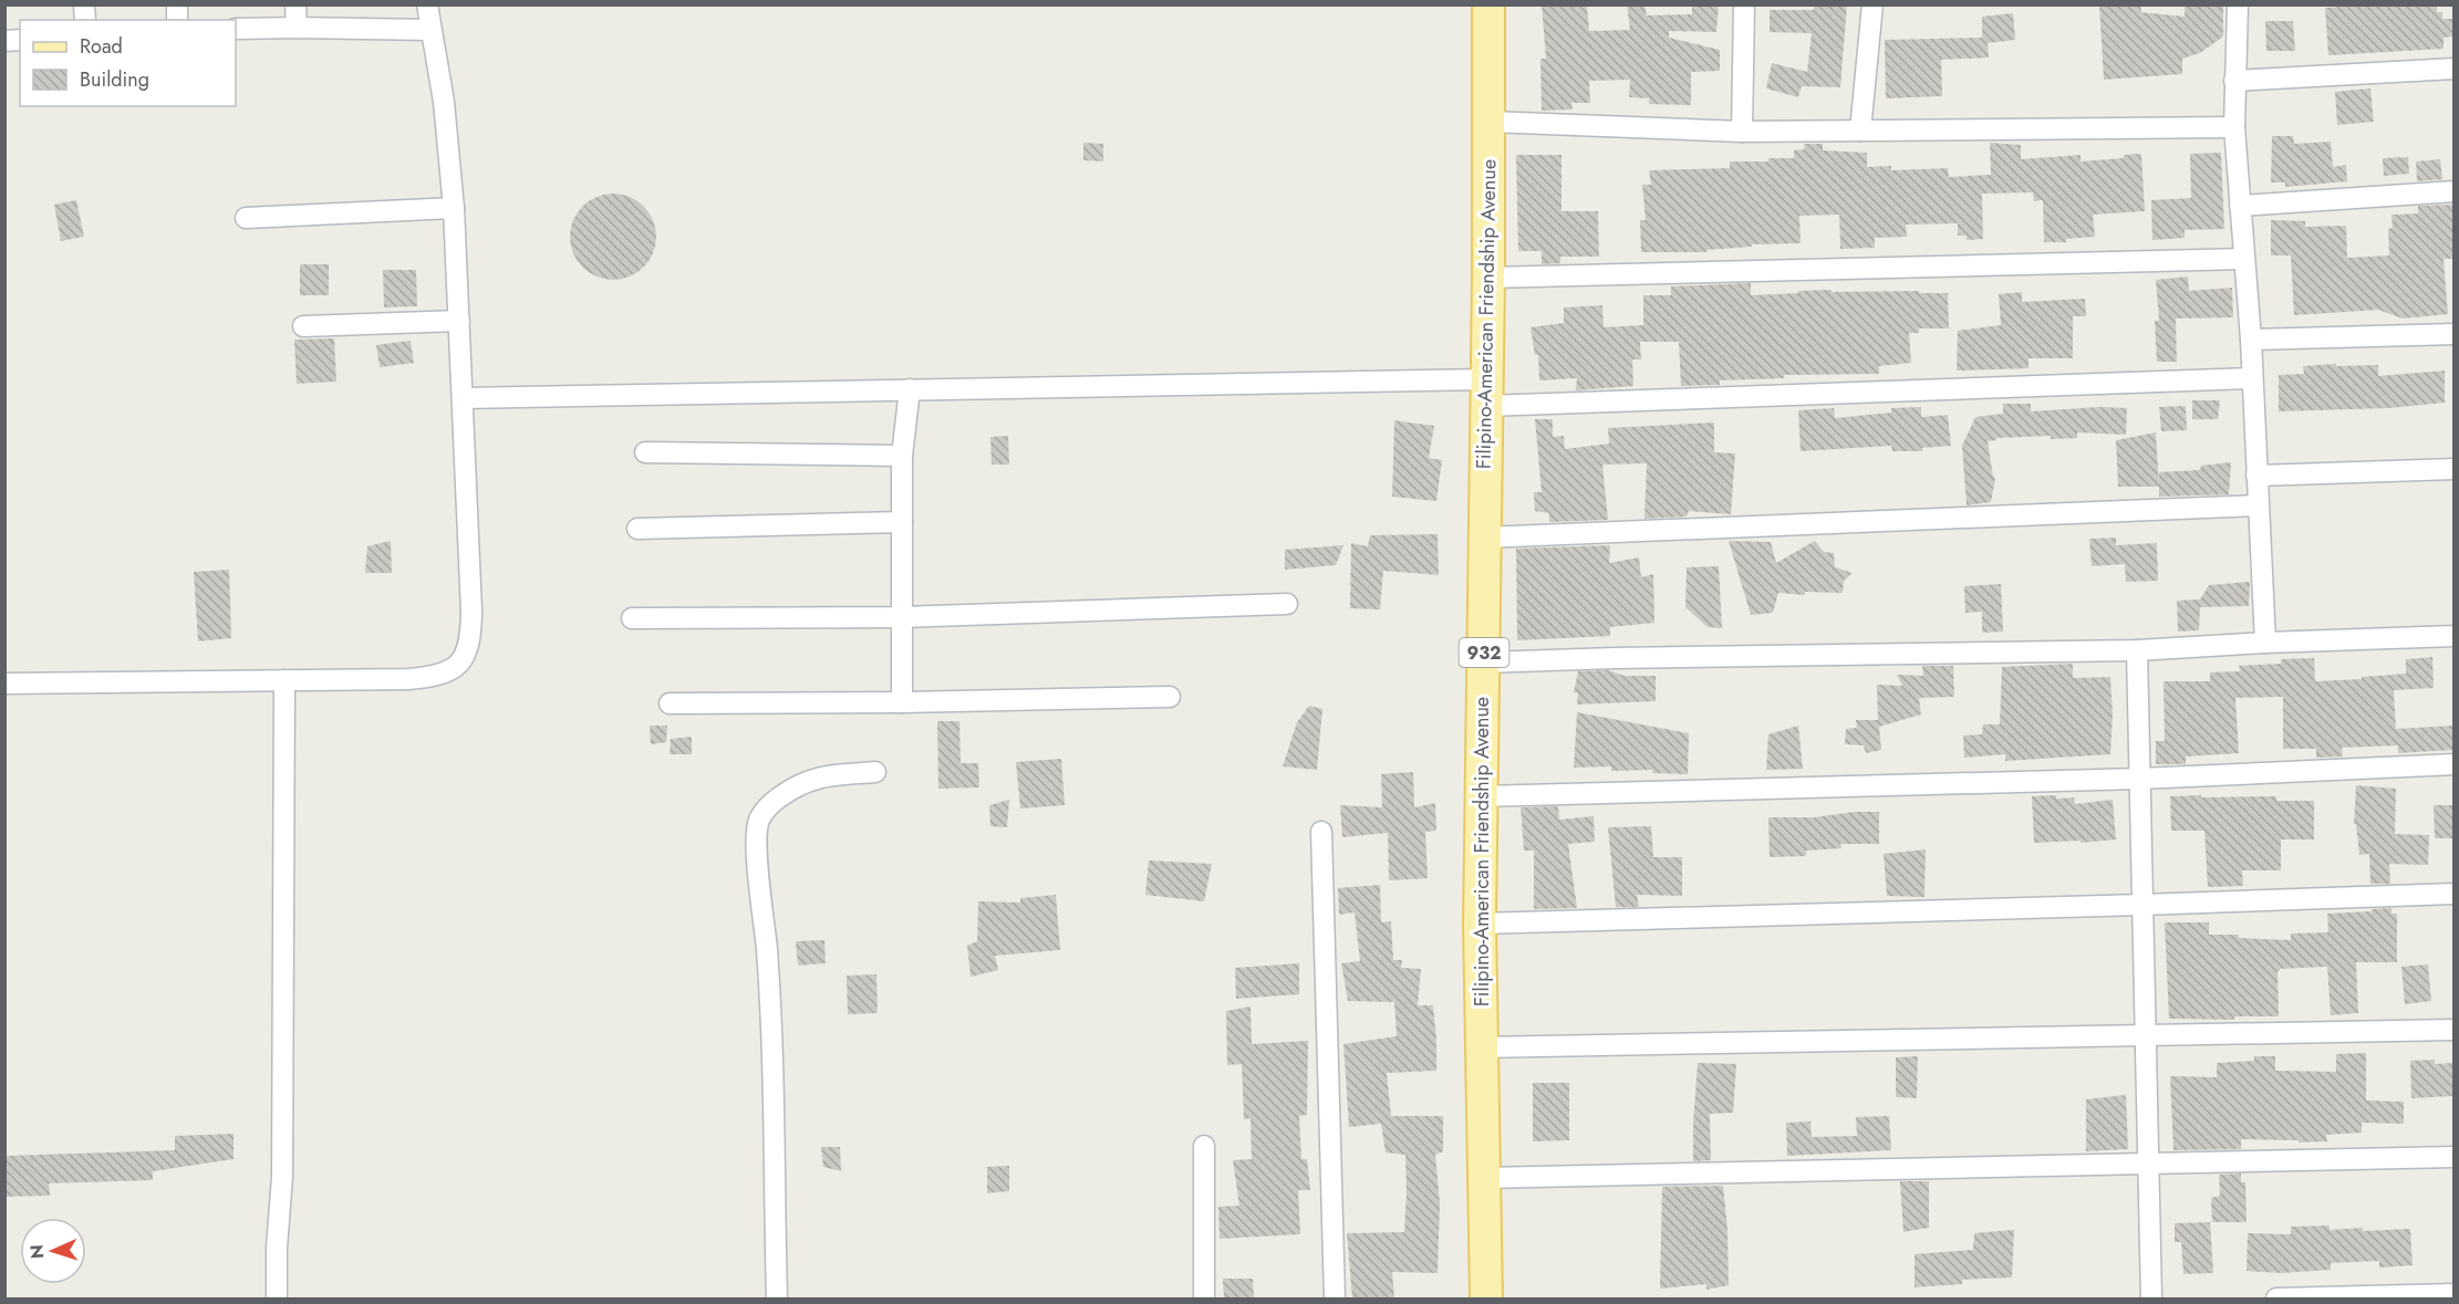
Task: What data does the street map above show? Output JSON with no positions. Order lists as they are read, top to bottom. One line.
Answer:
{"streets":{"main road":["Filipino-American Friendship Avenue","932"]},"legend":["Road","Building"],"north":"left"}
